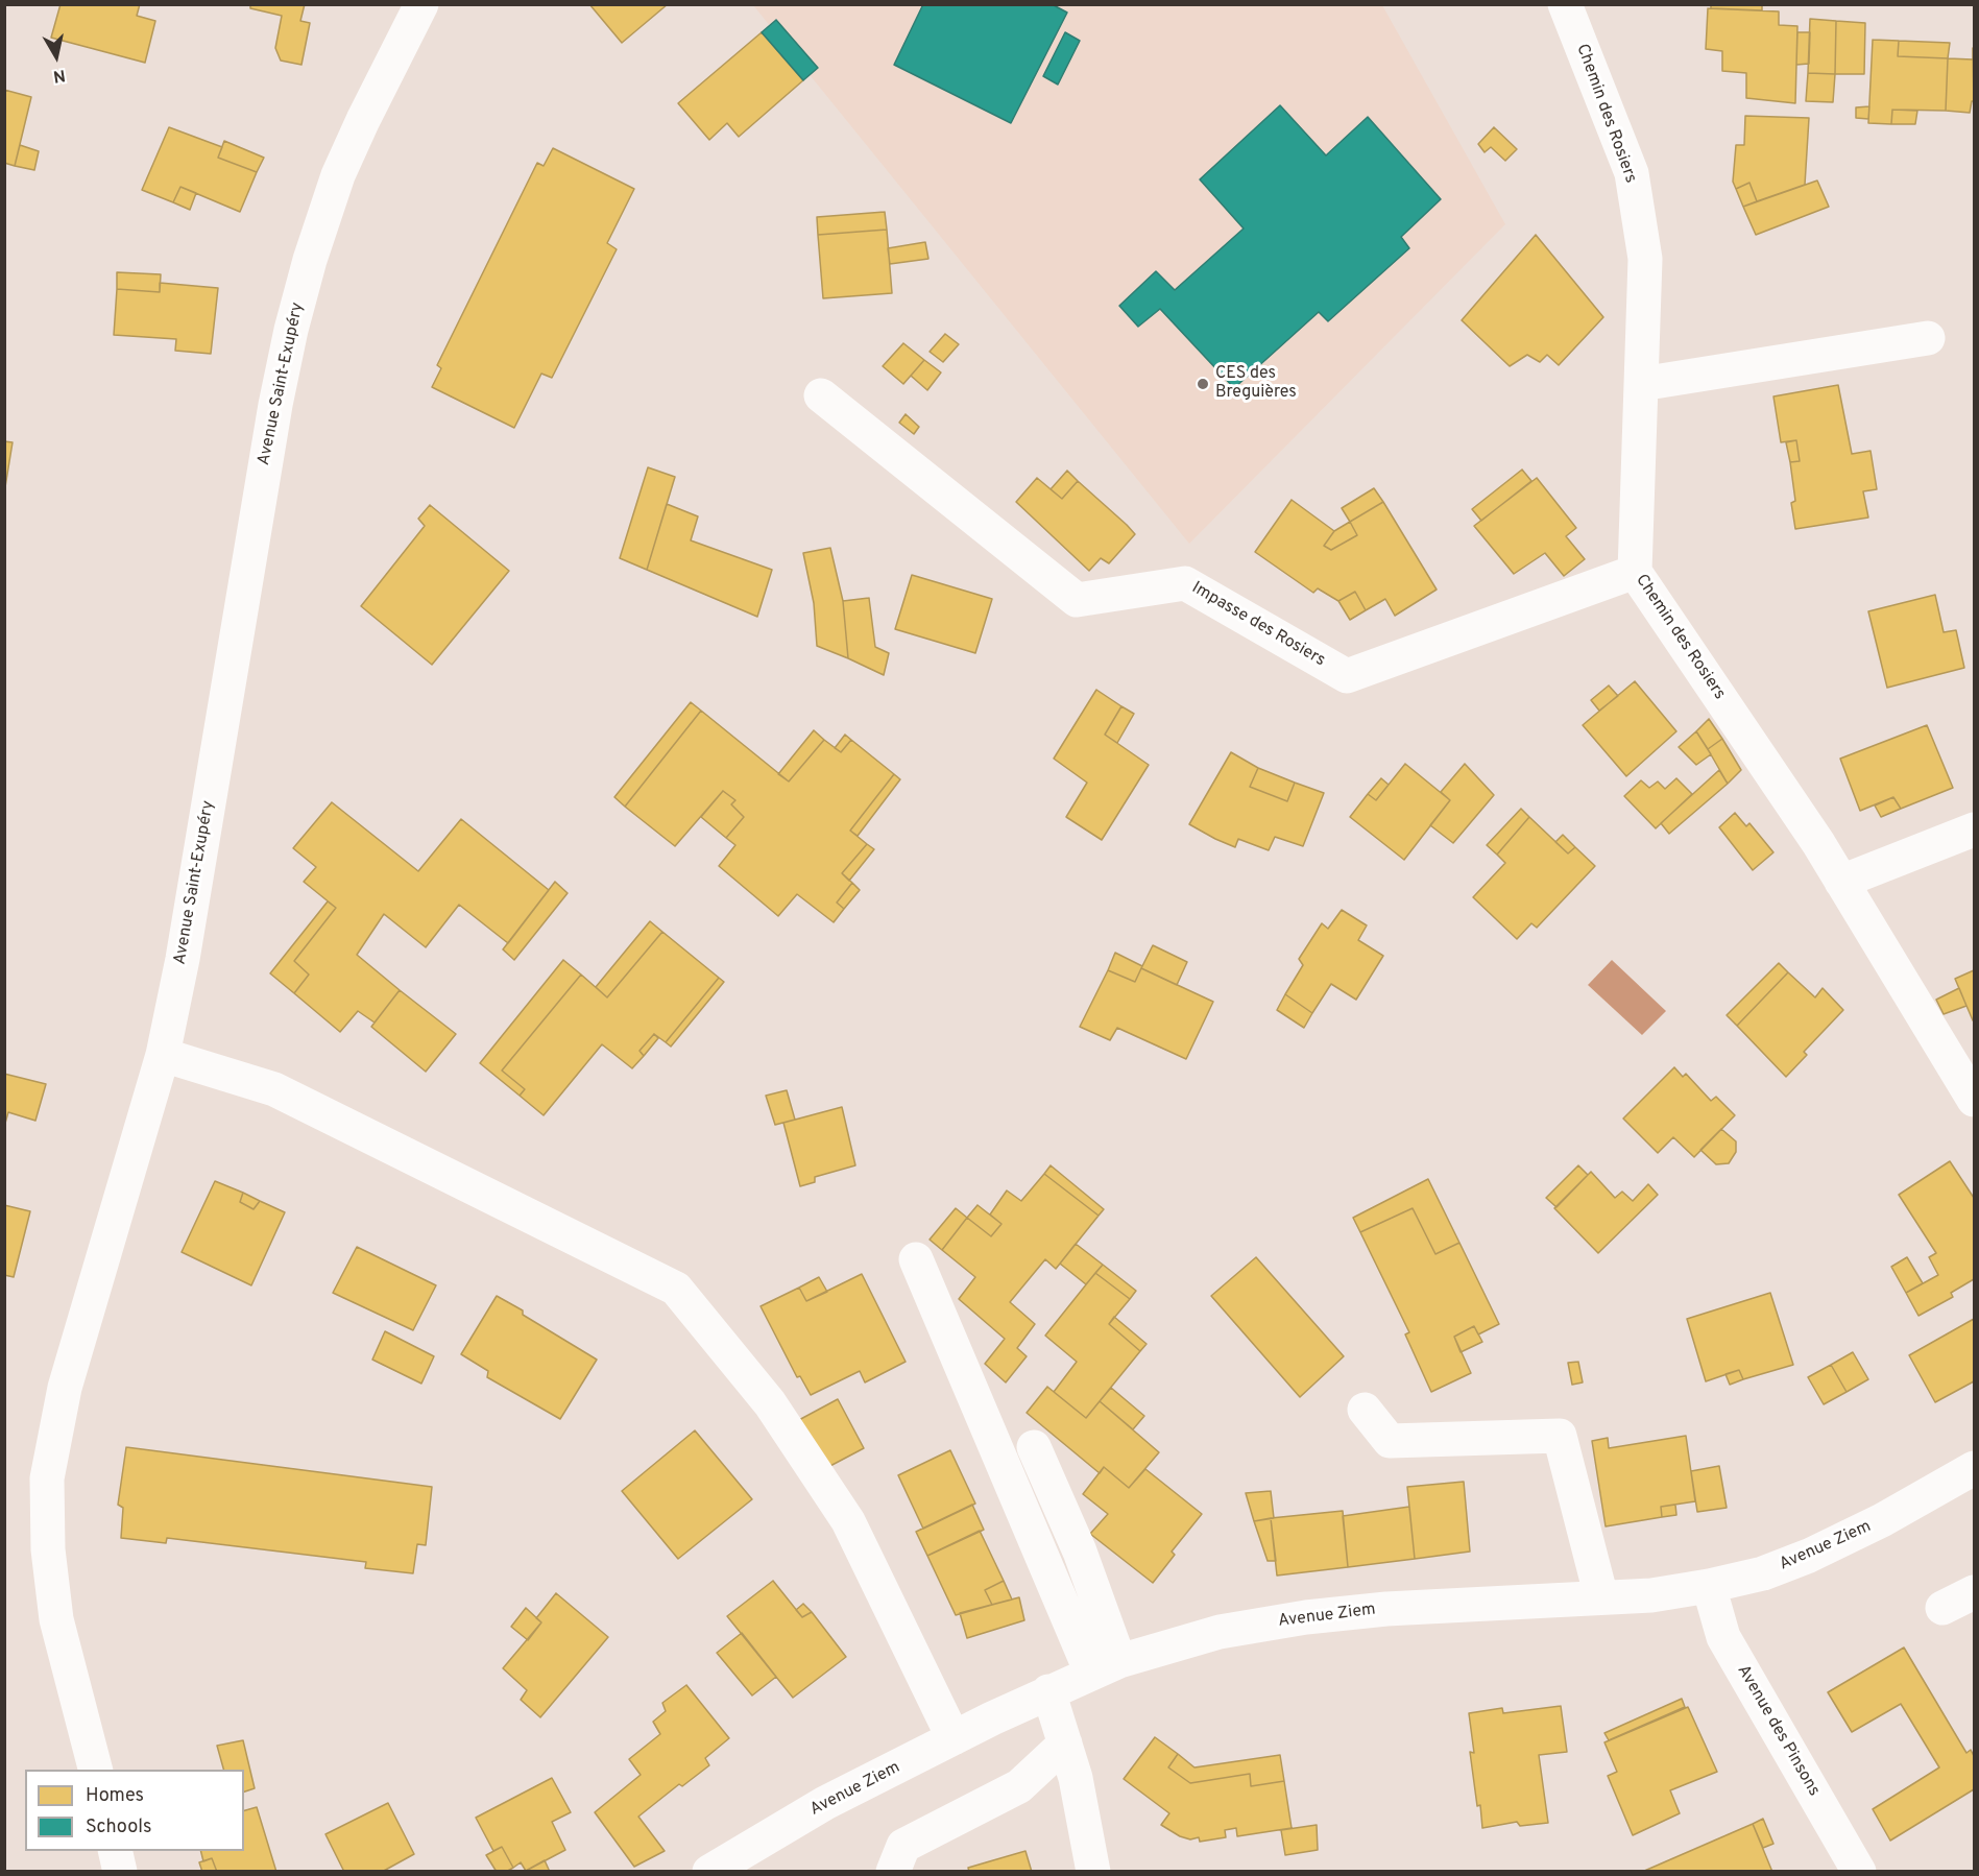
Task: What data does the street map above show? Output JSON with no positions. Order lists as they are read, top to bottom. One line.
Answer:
{"streets":{"street":["Chemin des Rosiers","Avenue Saint-Exupéry","Impasse des Rosiers","Avenue Ziem","Avenue des Pinsons"]},"crossings":[["Chemin des Rosiers","Impasse des Rosiers"],["Avenue Ziem","Avenue des Pinsons"]],"places":["CES des Breguières"],"legend":["Homes","Schools"],"north":"bottom"}
